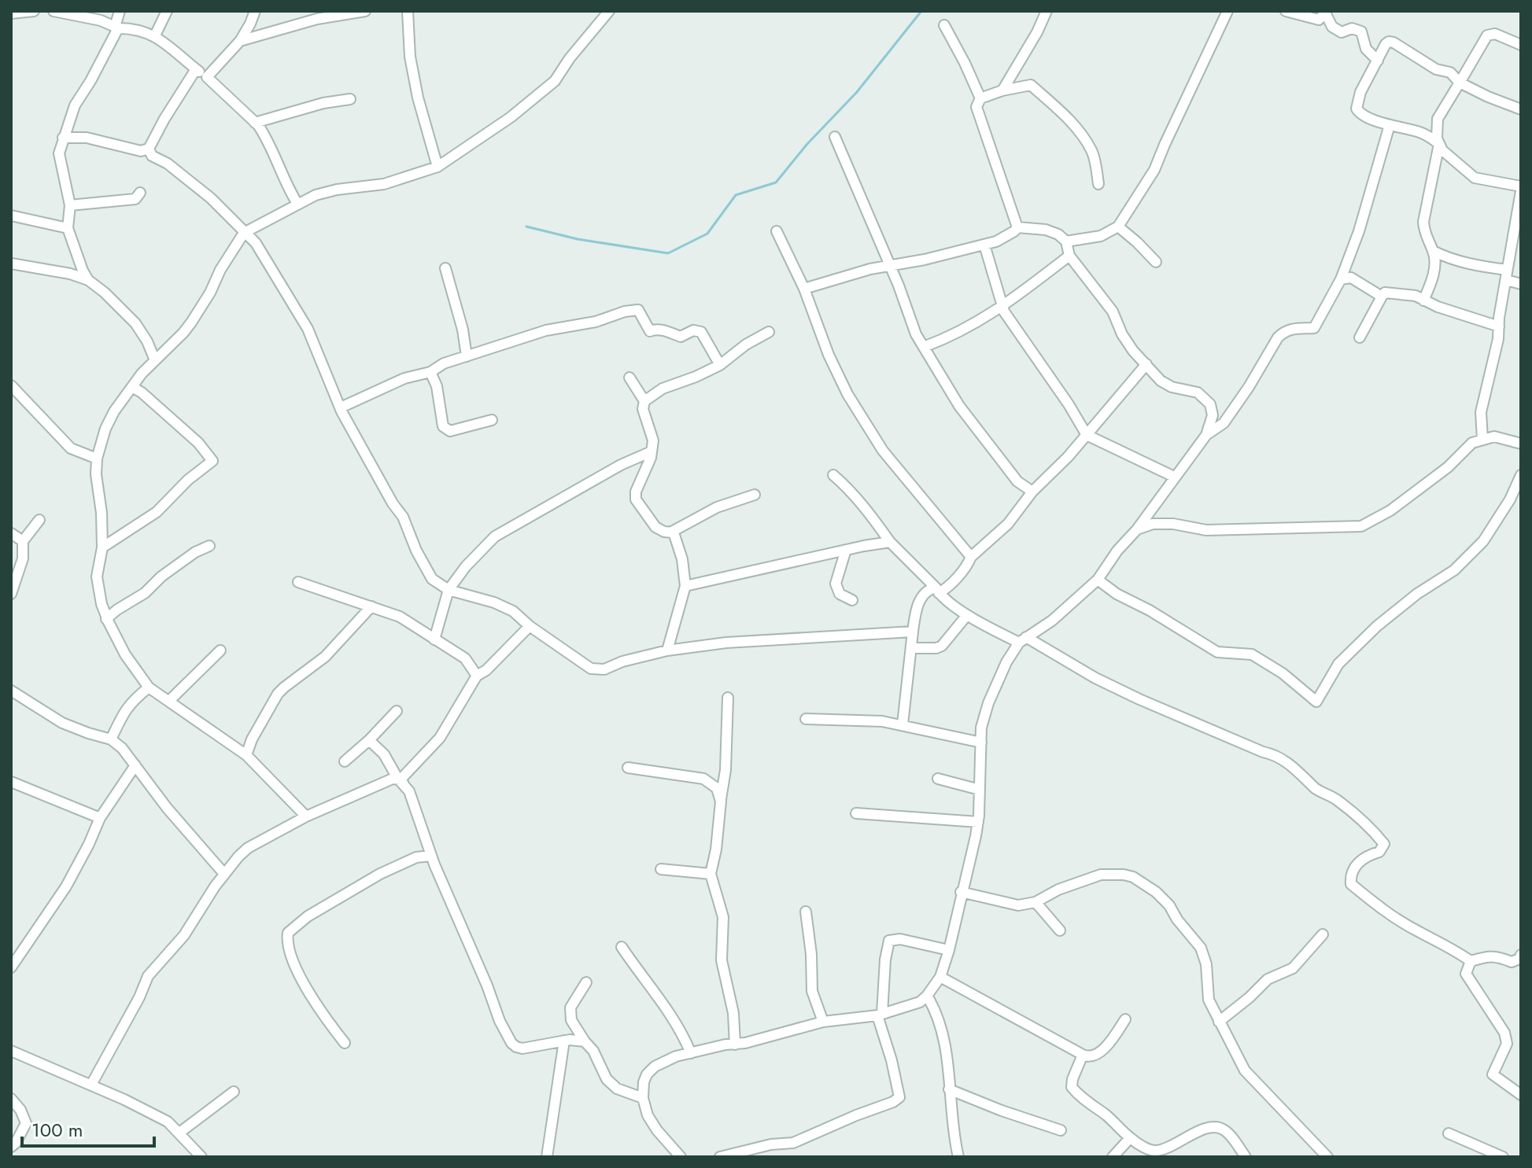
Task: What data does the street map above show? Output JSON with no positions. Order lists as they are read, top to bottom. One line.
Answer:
{"scale_bar":"100 m"}
